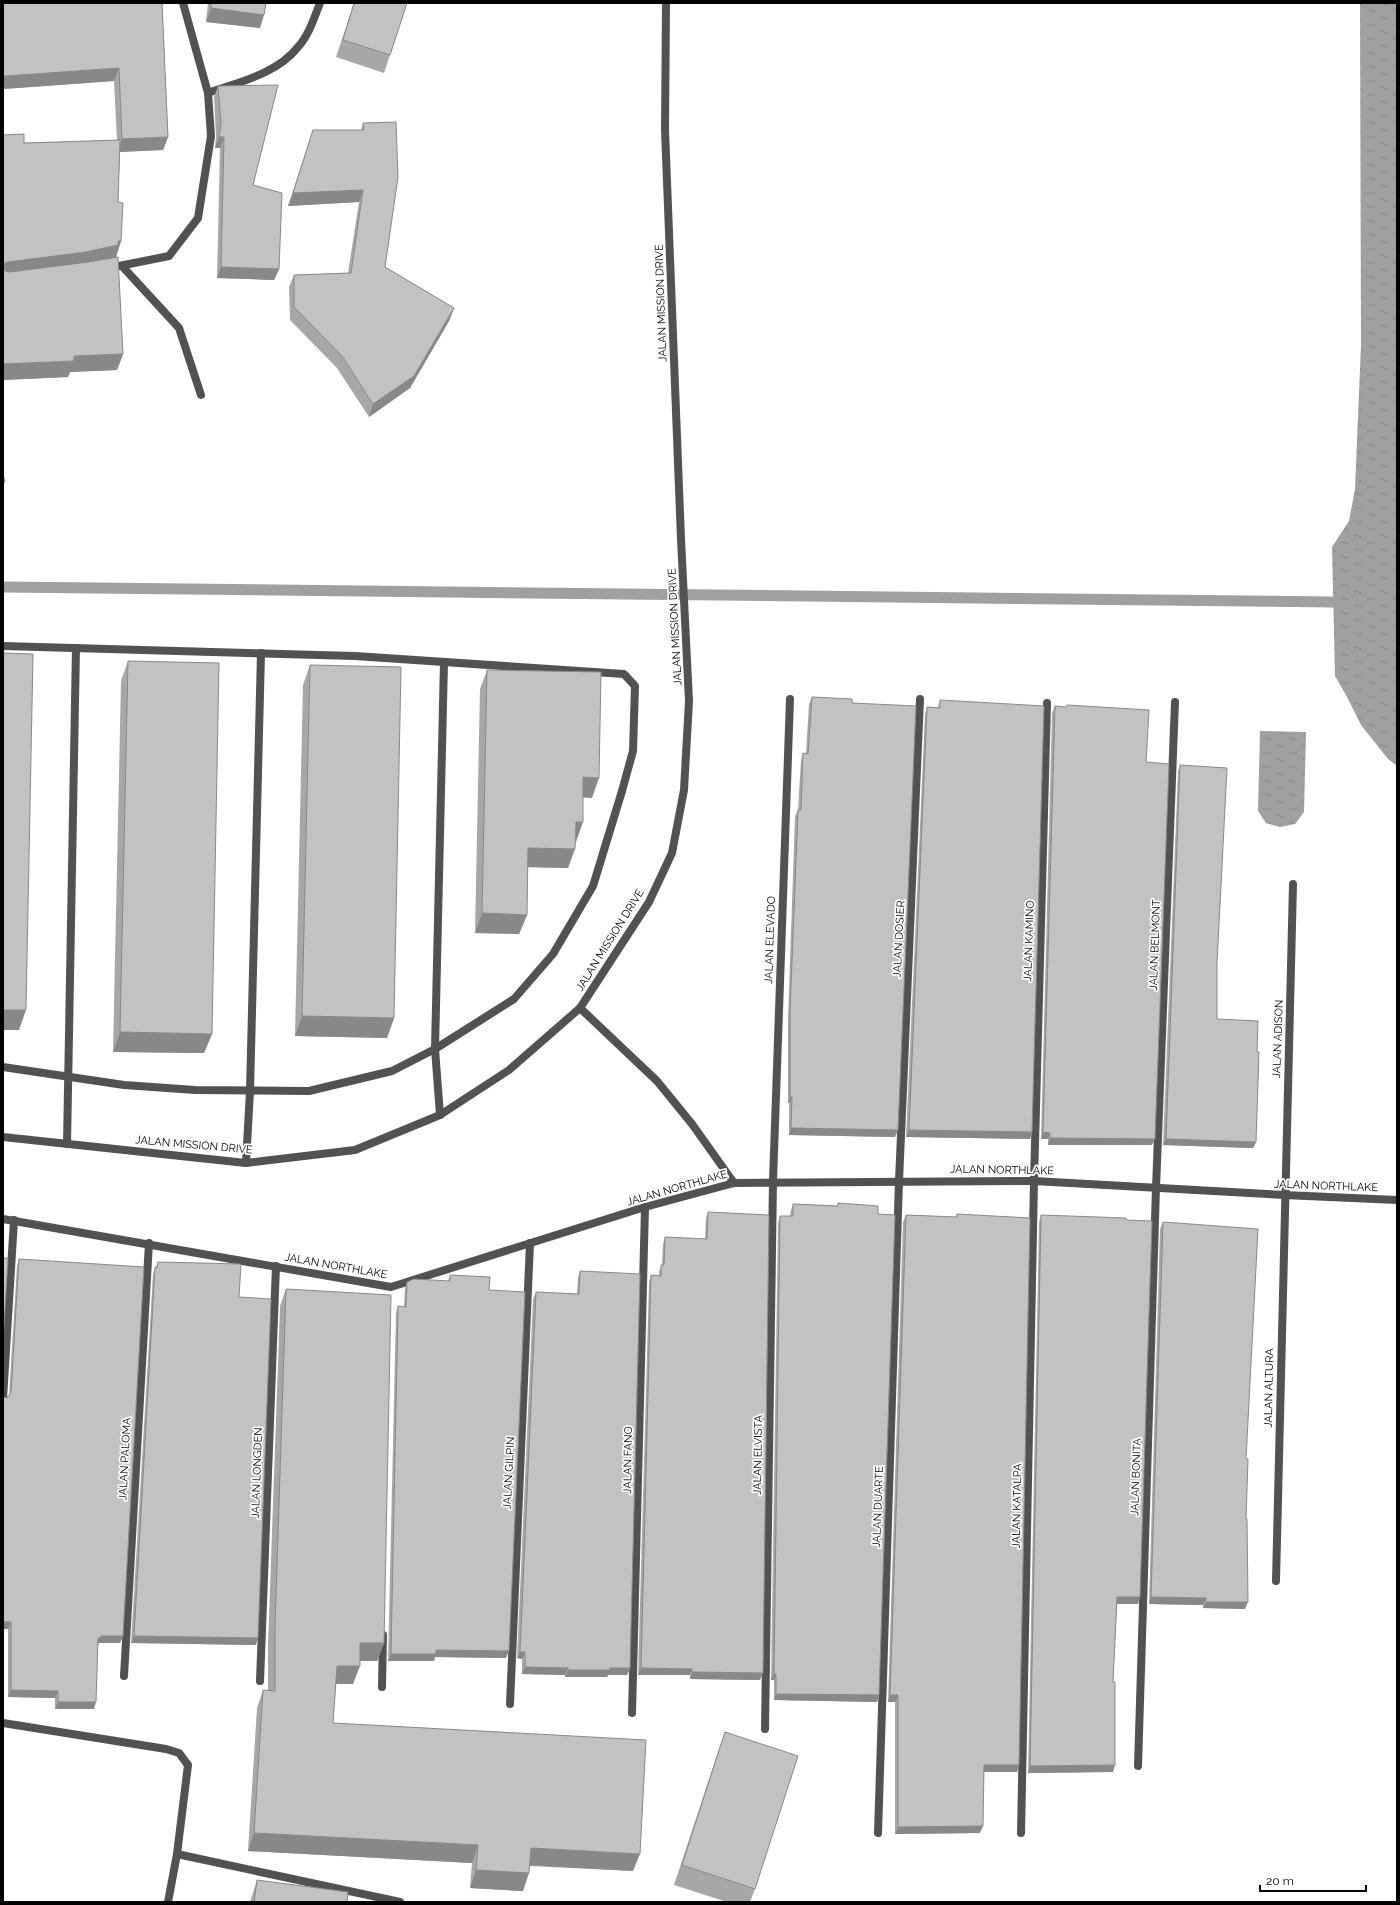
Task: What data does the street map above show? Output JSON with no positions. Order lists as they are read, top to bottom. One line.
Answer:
{"streets":{"street":["JALAN MISSION DRIVE","JALAN DOSIER","JALAN ELEVADO","JALAN KAMINO","JALAN BELMONT","JALAN ADISON","JALAN NORTHLAKE","JALAN ALTURA","JALAN ELVISTA","JALAN PALOMA","JALAN FANO","JALAN LONGDEN","JALAN GILPIN","JALAN BONITA","JALAN KATALPA","JALAN DUARTE"]},"crossings":[["JALAN DOSIER","JALAN NORTHLAKE"],["JALAN DOSIER","JALAN DUARTE"],["JALAN ELEVADO","JALAN NORTHLAKE"],["JALAN ELEVADO","JALAN ELVISTA"],["JALAN KAMINO","JALAN NORTHLAKE"],["JALAN KAMINO","JALAN KATALPA"],["JALAN BELMONT","JALAN NORTHLAKE"],["JALAN BELMONT","JALAN BONITA"],["JALAN ADISON","JALAN NORTHLAKE"],["JALAN ADISON","JALAN ALTURA"],["JALAN NORTHLAKE","JALAN ALTURA"],["JALAN NORTHLAKE","JALAN ELVISTA"],["JALAN NORTHLAKE","JALAN PALOMA"],["JALAN NORTHLAKE","JALAN FANO"],["JALAN NORTHLAKE","JALAN LONGDEN"],["JALAN NORTHLAKE","JALAN GILPIN"],["JALAN NORTHLAKE","JALAN BONITA"],["JALAN NORTHLAKE","JALAN KATALPA"],["JALAN NORTHLAKE","JALAN DUARTE"]],"scale_bar":"20 m"}
